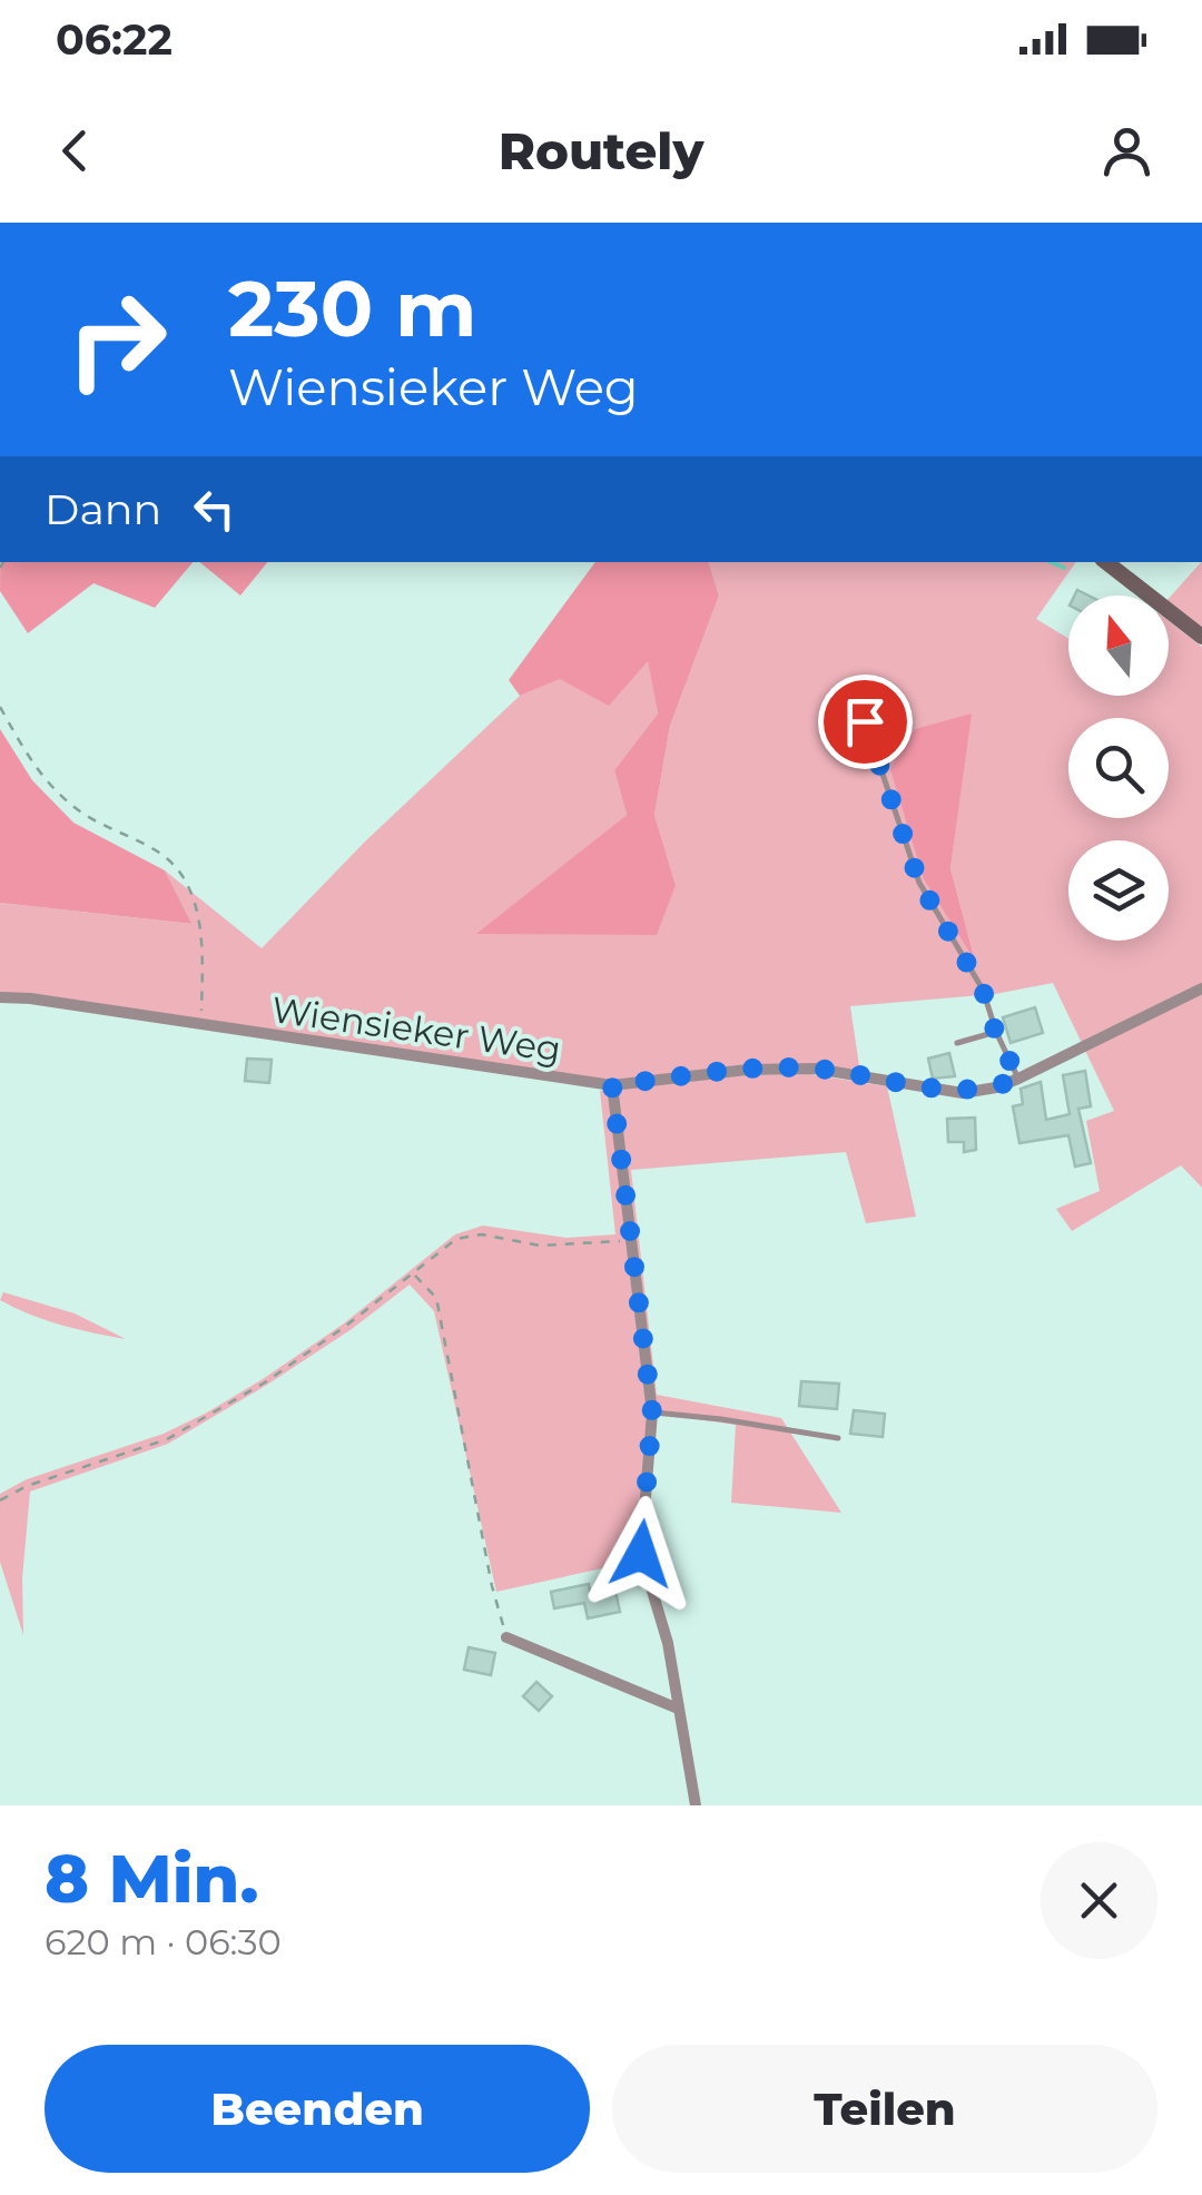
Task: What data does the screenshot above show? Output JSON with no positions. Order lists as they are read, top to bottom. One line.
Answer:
{"streets":{"street":["Wiensieker Weg"]},"north":"top","page":{"status":"06:22","header":"Routely","turn":["230 m","Wiensieker Weg"],"then":"Dann","heading":["8 Min.","620 m · 06:30"],"buttons":["Beenden","Teilen"]}}
